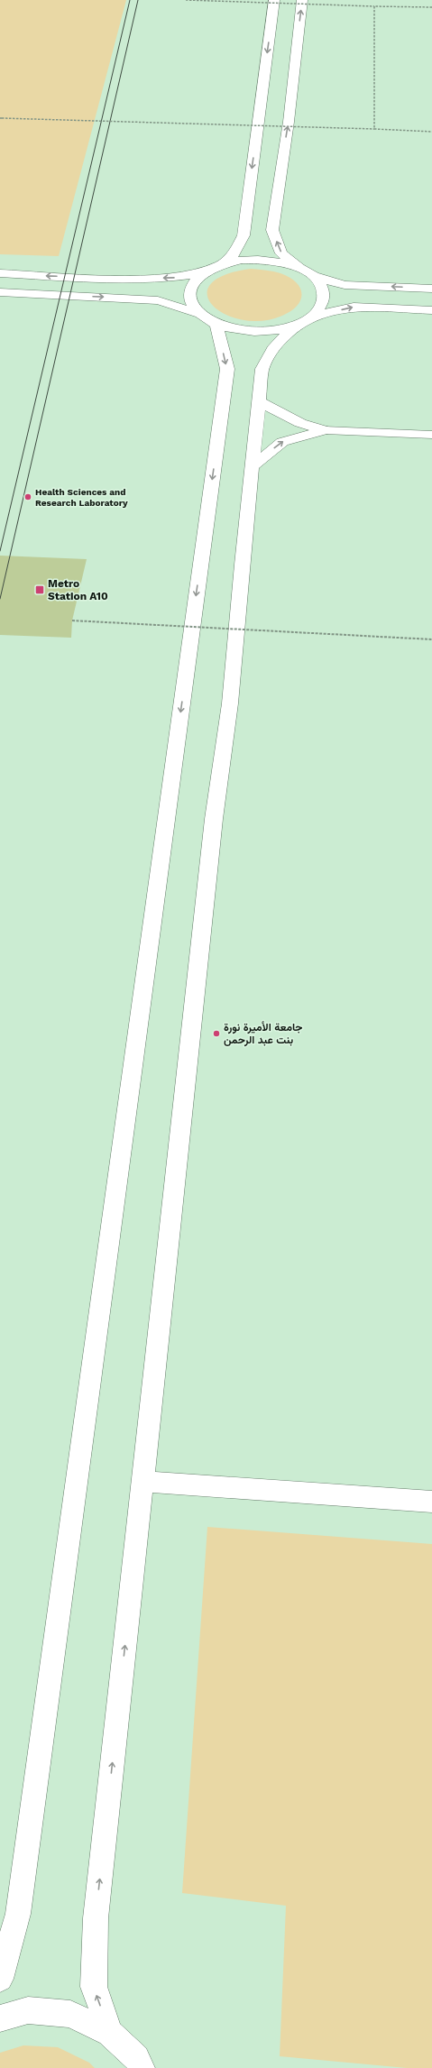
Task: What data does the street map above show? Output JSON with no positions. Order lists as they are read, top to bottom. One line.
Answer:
{"places":{"other":["Health Sciences and Research Laboratory","جامعة الأميرة نورة بنت عبد الرحمن"],"transit":["Metro Station A10"]}}
